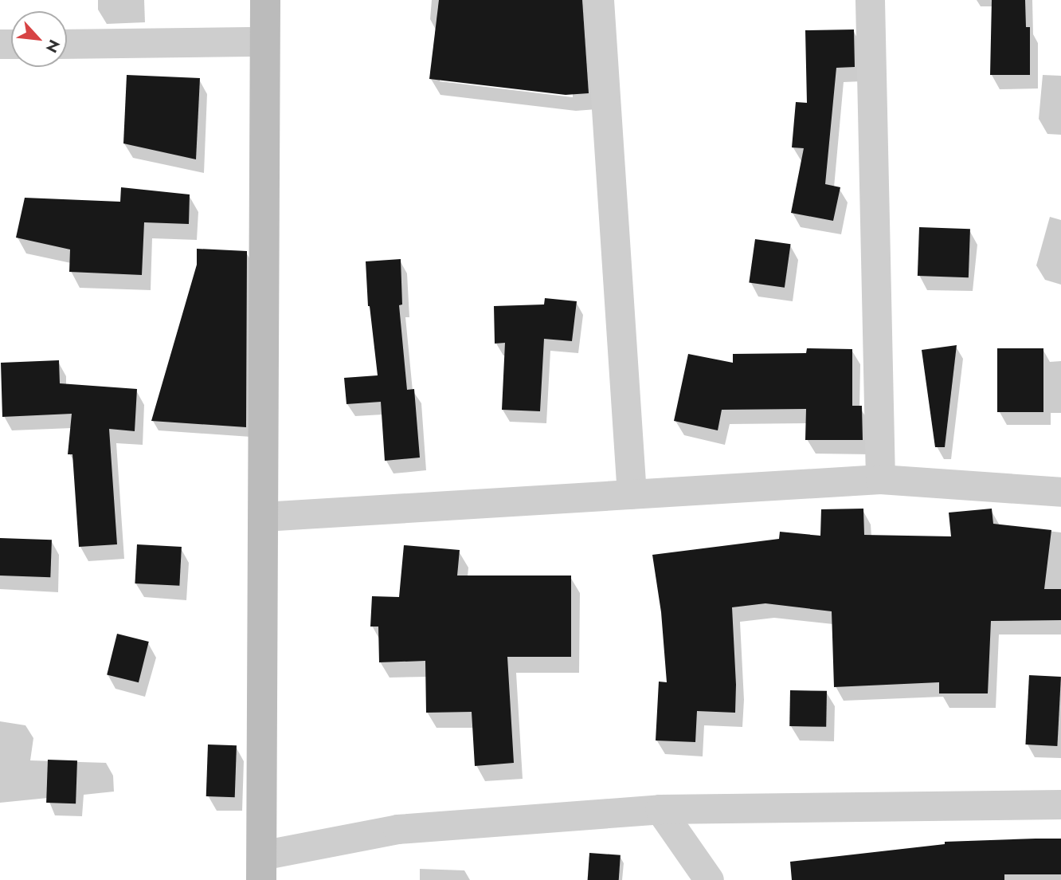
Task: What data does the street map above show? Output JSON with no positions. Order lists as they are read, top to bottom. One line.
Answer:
{"north":"bottom right"}
